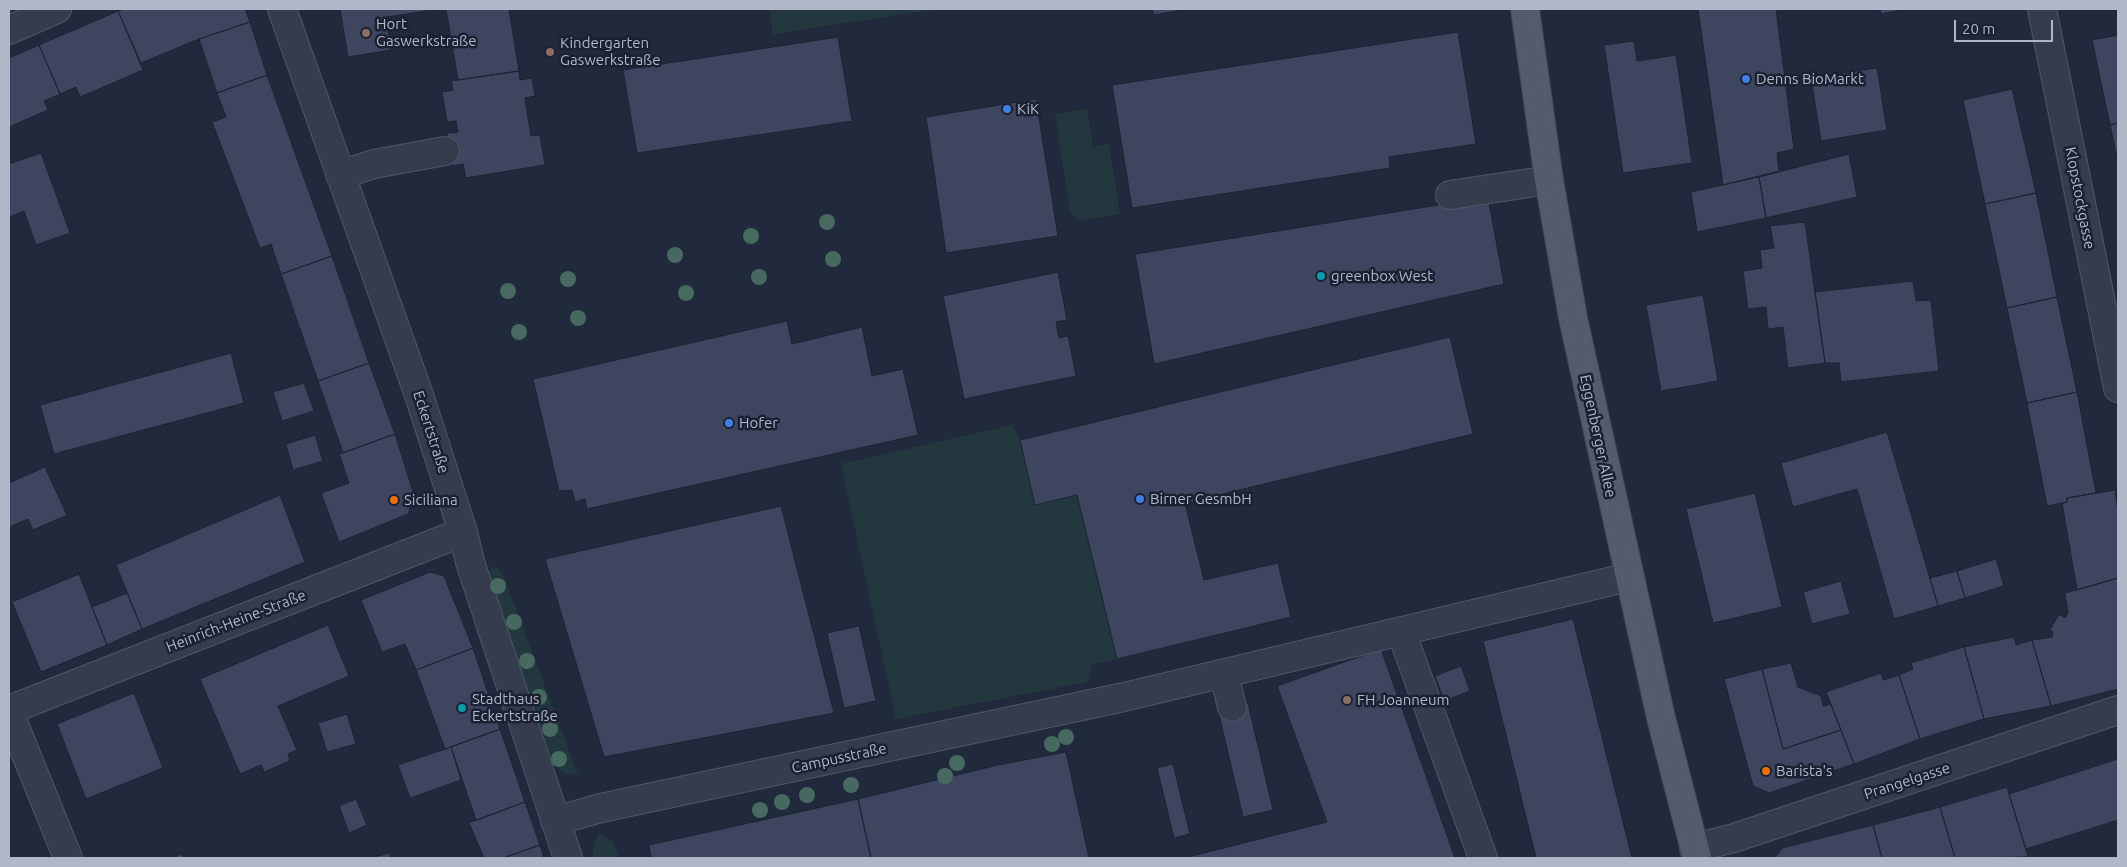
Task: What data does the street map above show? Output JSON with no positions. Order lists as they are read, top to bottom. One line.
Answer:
{"streets":{"main road":["Eggenberger Allee"],"street":["Klopstockgasse","Eckertstraße","Heinrich-Heine-Straße","Campusstraße","Prangelgasse"]},"crossings":[["Eckertstraße","Heinrich-Heine-Straße"],["Eckertstraße","Campusstraße"],["Eggenberger Allee","Campusstraße"],["Eggenberger Allee","Prangelgasse"]],"places":["Hort Gaswerkstraße","Kindergarten Gaswerkstraße","Denns BioMarkt","KiK","greenbox West","Hofer","Birner GesmbH","Siciliana","FH Joanneum","Stadthaus Eckertstraße","Barista's"],"scale_bar":"20 m"}
